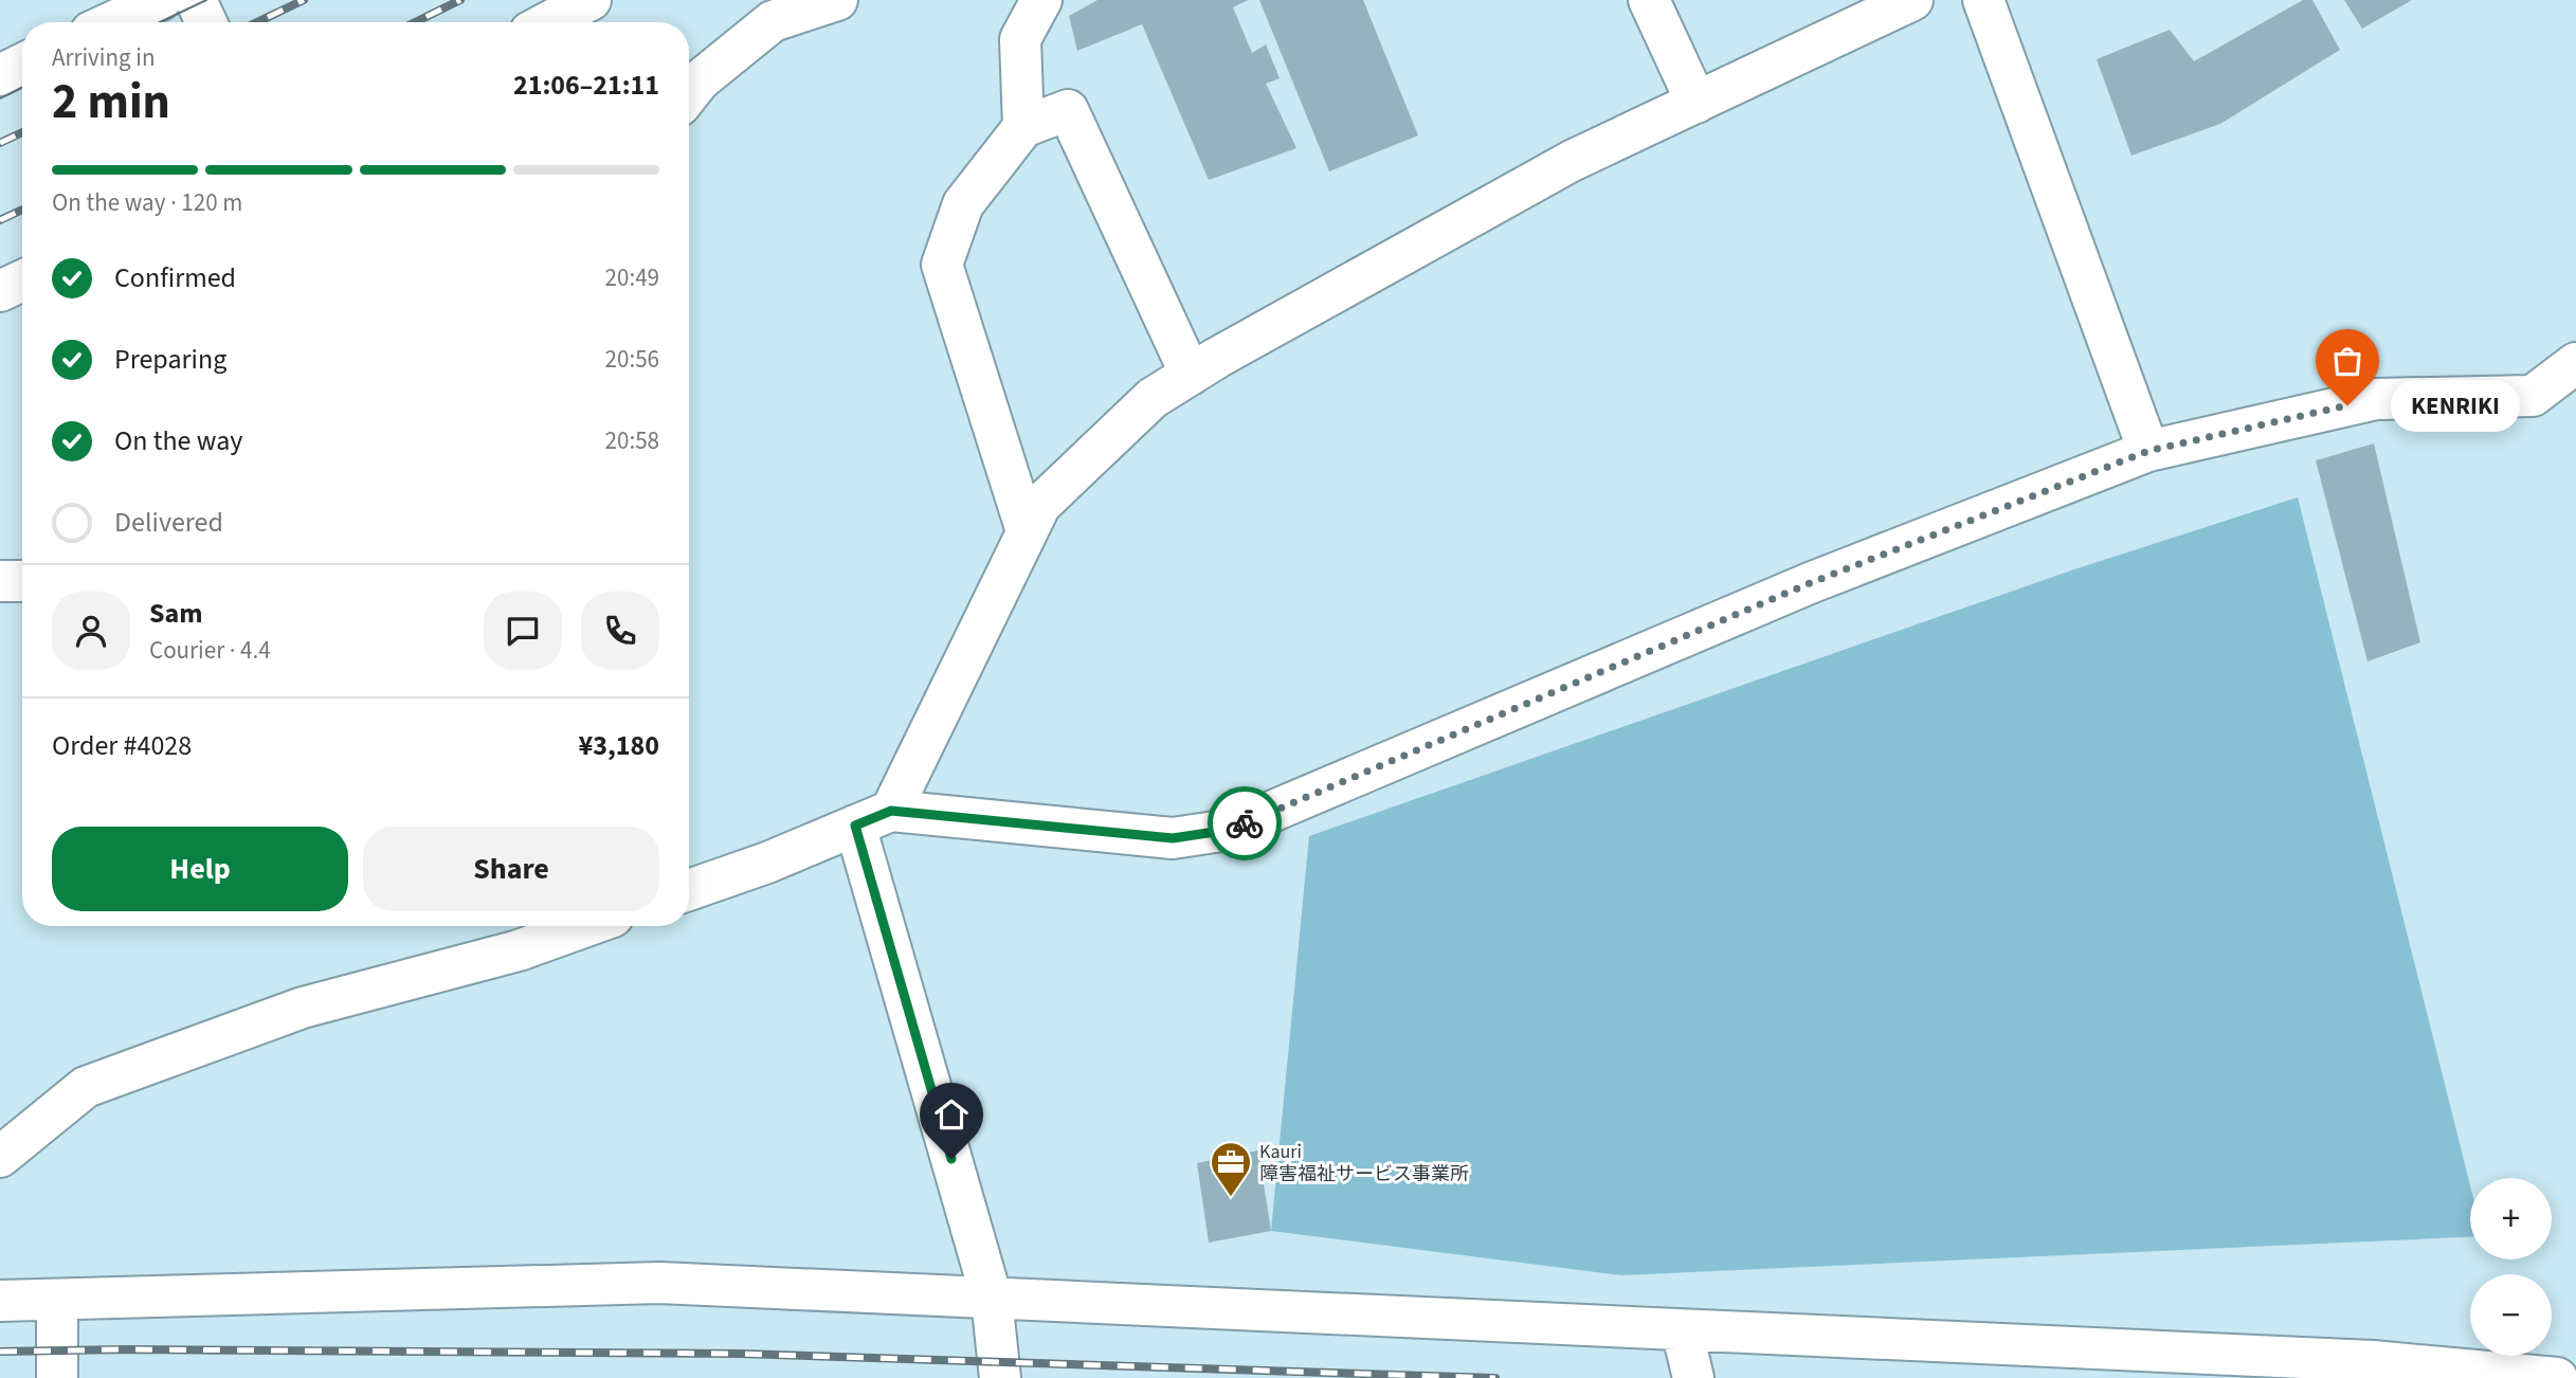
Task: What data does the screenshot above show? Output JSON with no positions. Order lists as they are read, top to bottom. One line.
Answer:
{"places":{"other":["KENRIKI"],"office":["Kauri 障害福祉サービス事業所"]},"page":{"heading":["2 min","Arriving in","21:06–21:11"],"panel":["Sam","Courier · 4.4","Order #4028","¥3,180"],"bar":"On the way · 120 m","list":[["Confirmed","20:49"],["Preparing","20:56"],["On the way","20:58"],"Delivered"],"bubble":"KENRIKI","buttons":["Help","Share"],"map_buttons":["+","−"]}}
